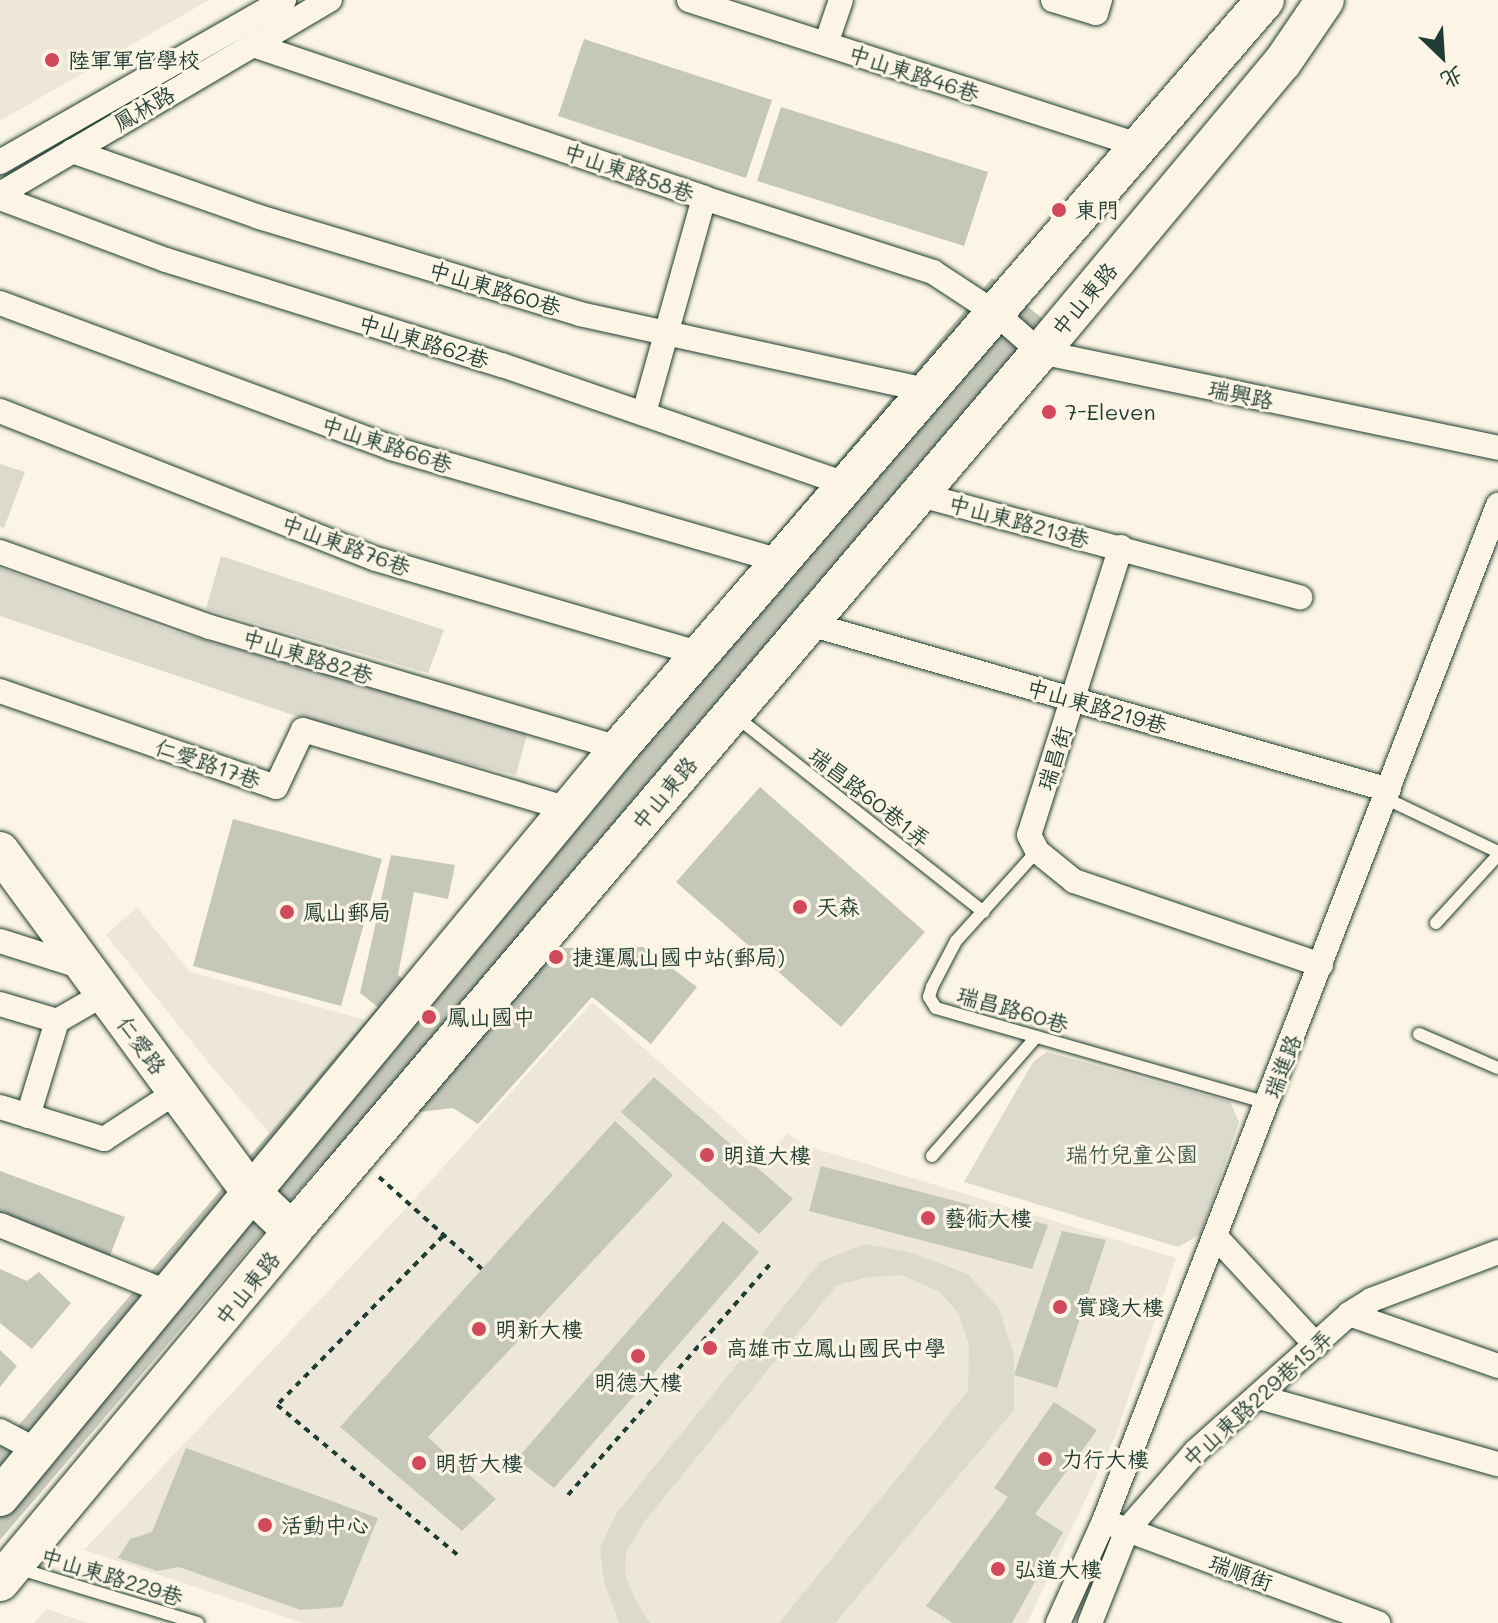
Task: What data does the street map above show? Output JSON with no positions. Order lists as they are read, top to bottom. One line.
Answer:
{"streets":{"main road":["中山東路","仁愛路"],"street":["中山東路46巷","鳳林路","中山東路58巷","中山東路60巷","中山東路62巷","瑞興路","中山東路66巷","中山東路213巷","中山東路76巷","中山東路82巷","中山東路219巷","瑞昌街","仁愛路17巷","瑞進路","中山東路229巷15弄","瑞順街"],"lane":["瑞昌路60巷1弄","瑞昌路60巷","中山東路229巷"]},"crossings":[["鳳林路","中山東路58巷"],["鳳林路","中山東路60巷"],["鳳林路","中山東路62巷"],["中山東路58巷","瑞興路"],["中山東路","瑞興路"],["中山東路","中山東路213巷"],["中山東路","中山東路219巷"],["中山東路","瑞昌路60巷1弄"],["中山東路","仁愛路"],["中山東路","中山東路229巷"],["中山東路213巷","瑞昌街"],["中山東路219巷","瑞昌街"],["中山東路219巷","瑞進路"],["瑞昌街","瑞昌路60巷"],["瑞昌路60巷1弄","瑞昌路60巷"],["瑞昌路60巷","瑞進路"],["瑞進路","瑞順街"],["中山東路229巷15弄","瑞順街"]],"parks":["瑞竹兒童公園"],"places":["陸軍軍官學校","東門","7-Eleven","天森","鳳山郵局","捷運鳳山國中站(郵局)","鳳山國中","明道大樓","藝術大樓","實踐大樓","明新大樓","高雄市立鳳山國民中學","明德大樓","力行大樓","明哲大樓","活動中心","弘道大樓"],"north":"bottom right"}
